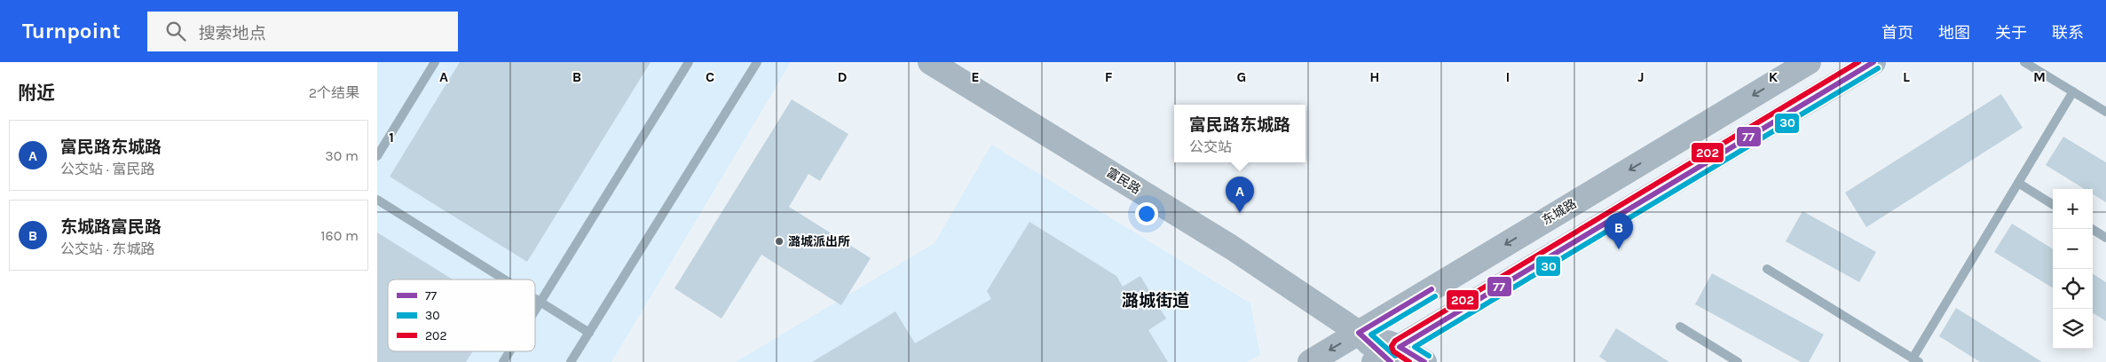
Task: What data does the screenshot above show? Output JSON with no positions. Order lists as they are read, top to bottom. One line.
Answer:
{"streets":{"main road":["富民路","东城路"]},"crossings":[["富民路","东城路"]],"districts":["潞城街道"],"places":["潞城派出所"],"lines":["transit line 77","transit line 202","transit line 30"],"legend":["77","30","202"],"page":{"header":"Turnpoint","search":"搜索地点","nav":["首页","地图","关于","联系"],"heading":["附近","2个结果"],"popup":["富民路东城路","公交站"],"list":[{"mark":"A","name":"富民路东城路","note":"公交站 · 富民路","value":"30 m"},{"mark":"B","name":"东城路富民路","note":"公交站 · 东城路","value":"160 m"}],"pins":["A","B"],"map_buttons":["+","−"]},"grid":{"columns":["A","B","C","D","E","F","G","H","I","J","K","L","M"],"rows":["1"]}}
